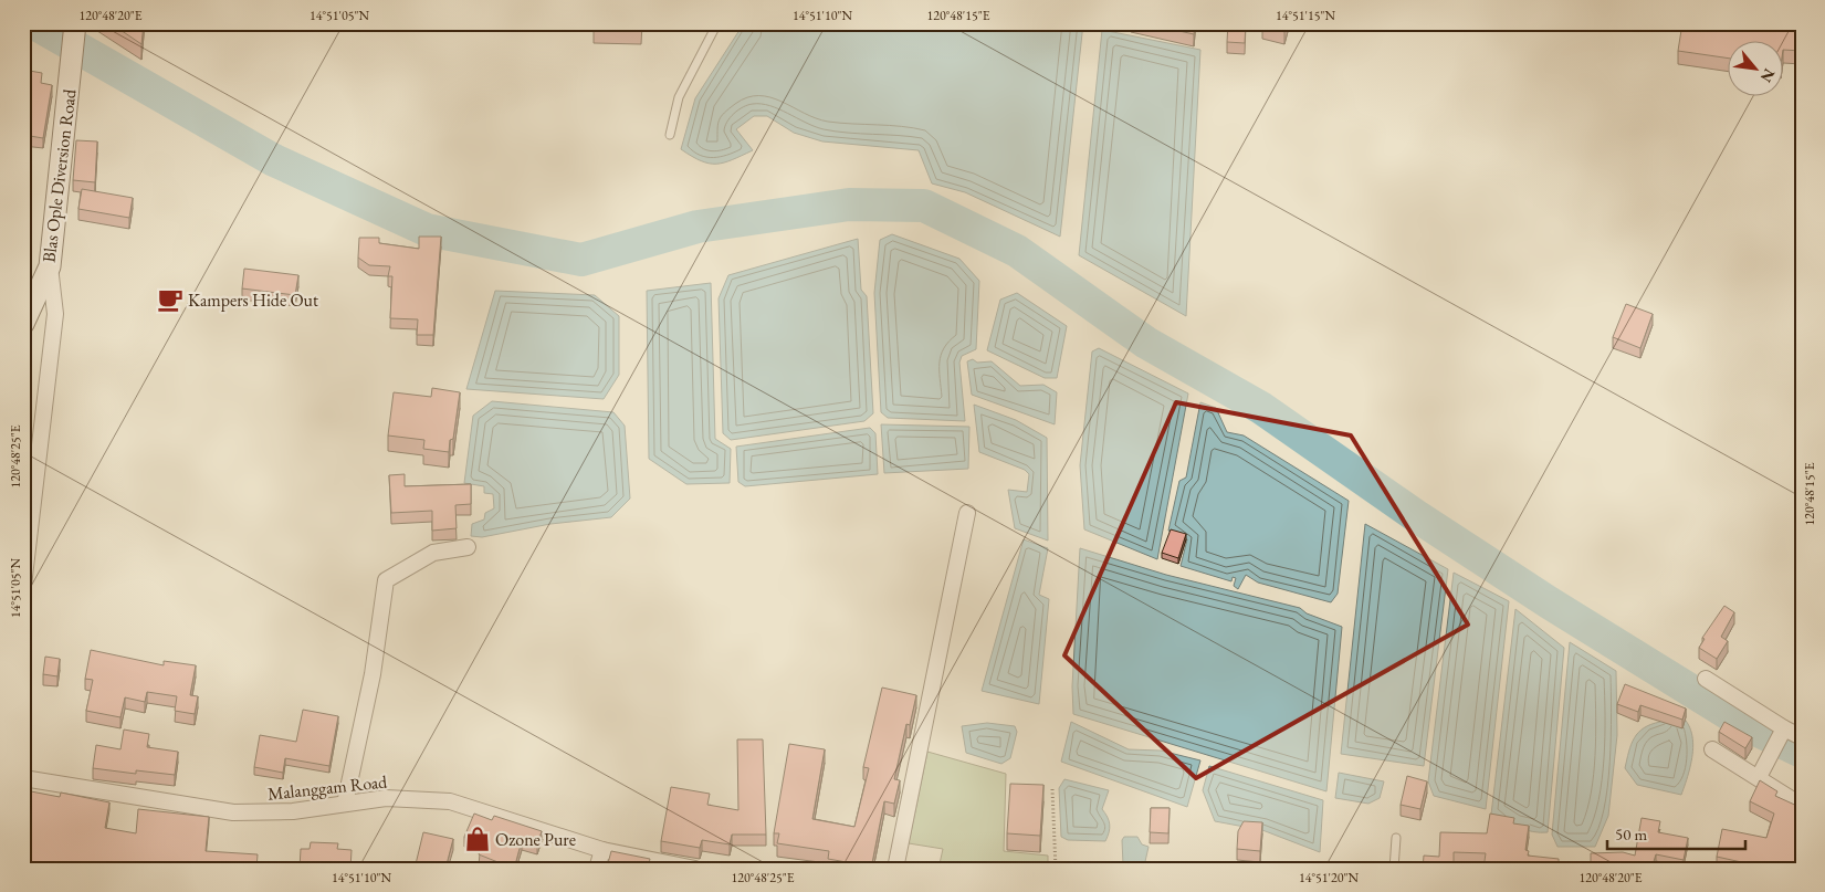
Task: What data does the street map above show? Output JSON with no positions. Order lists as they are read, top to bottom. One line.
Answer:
{"streets":{"main road":["Blas Ople Diversion Road"],"street":["Malanggam Road"]},"places":{"cafe":["Kampers Hide Out"],"shop":["Ozone Pure"]},"scale_bar":"50 m","north":"bottom right","coordinates":["120°48'20\"E","14°51'05\"N","14°51'10\"N","120°48'15\"E","14°51'15\"N","120°48'25\"E","14°51'20\"N"]}
